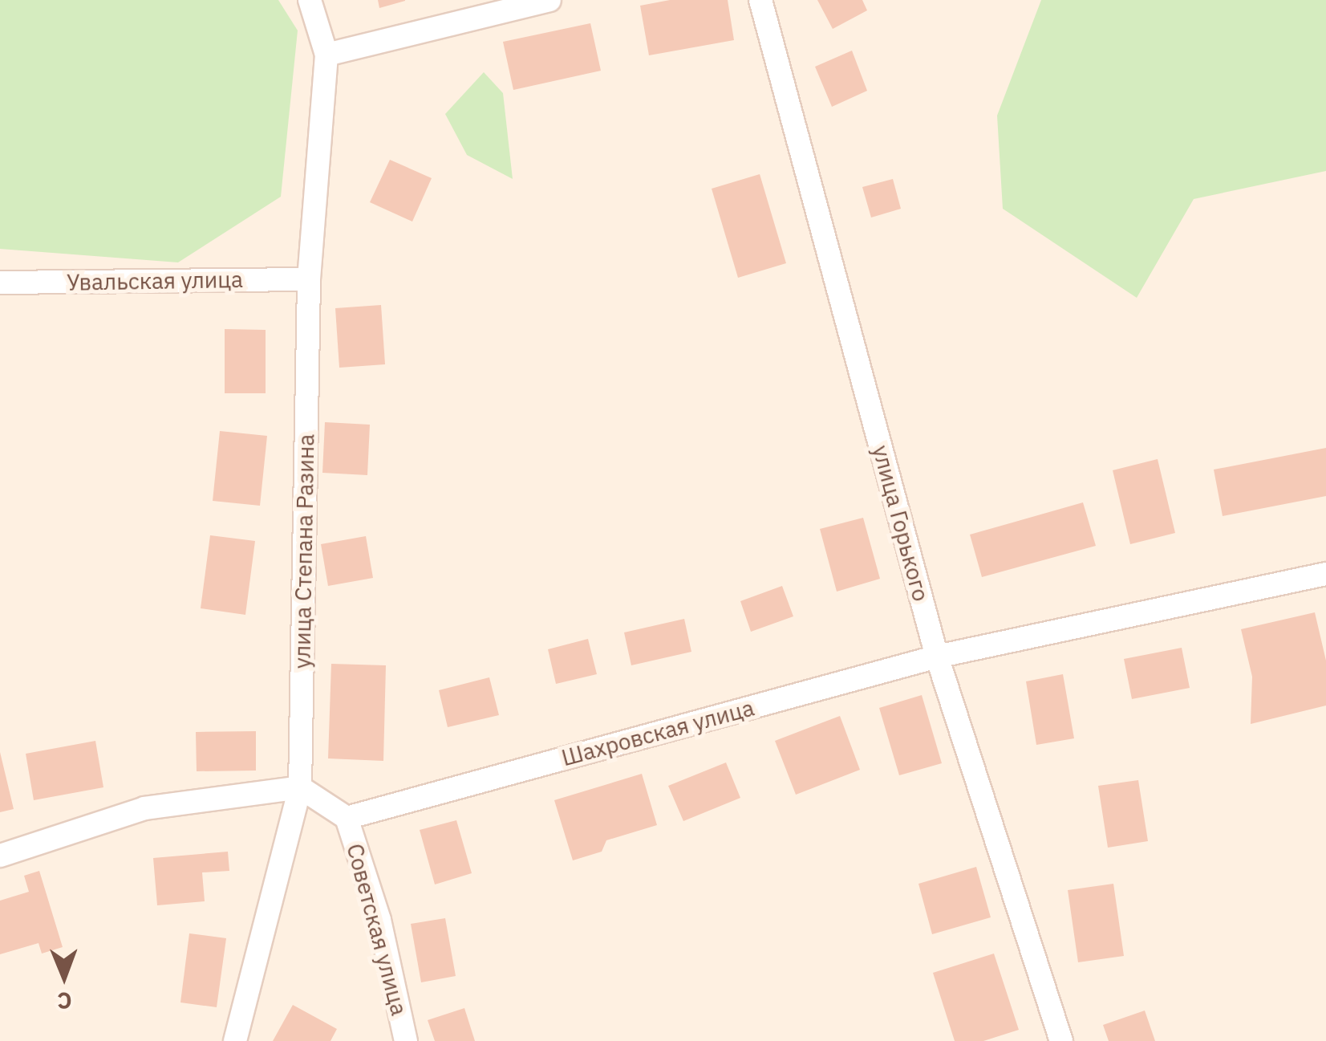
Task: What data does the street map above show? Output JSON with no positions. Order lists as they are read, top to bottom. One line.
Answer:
{"streets":{"street":["Увальская улица","улица Горького","улица Степана Разина","Шахровская улица","Советская улица"]},"crossings":[["Увальская улица","улица Степана Разина"],["улица Горького","Шахровская улица"],["Шахровская улица","Советская улица"]],"north":"bottom"}
